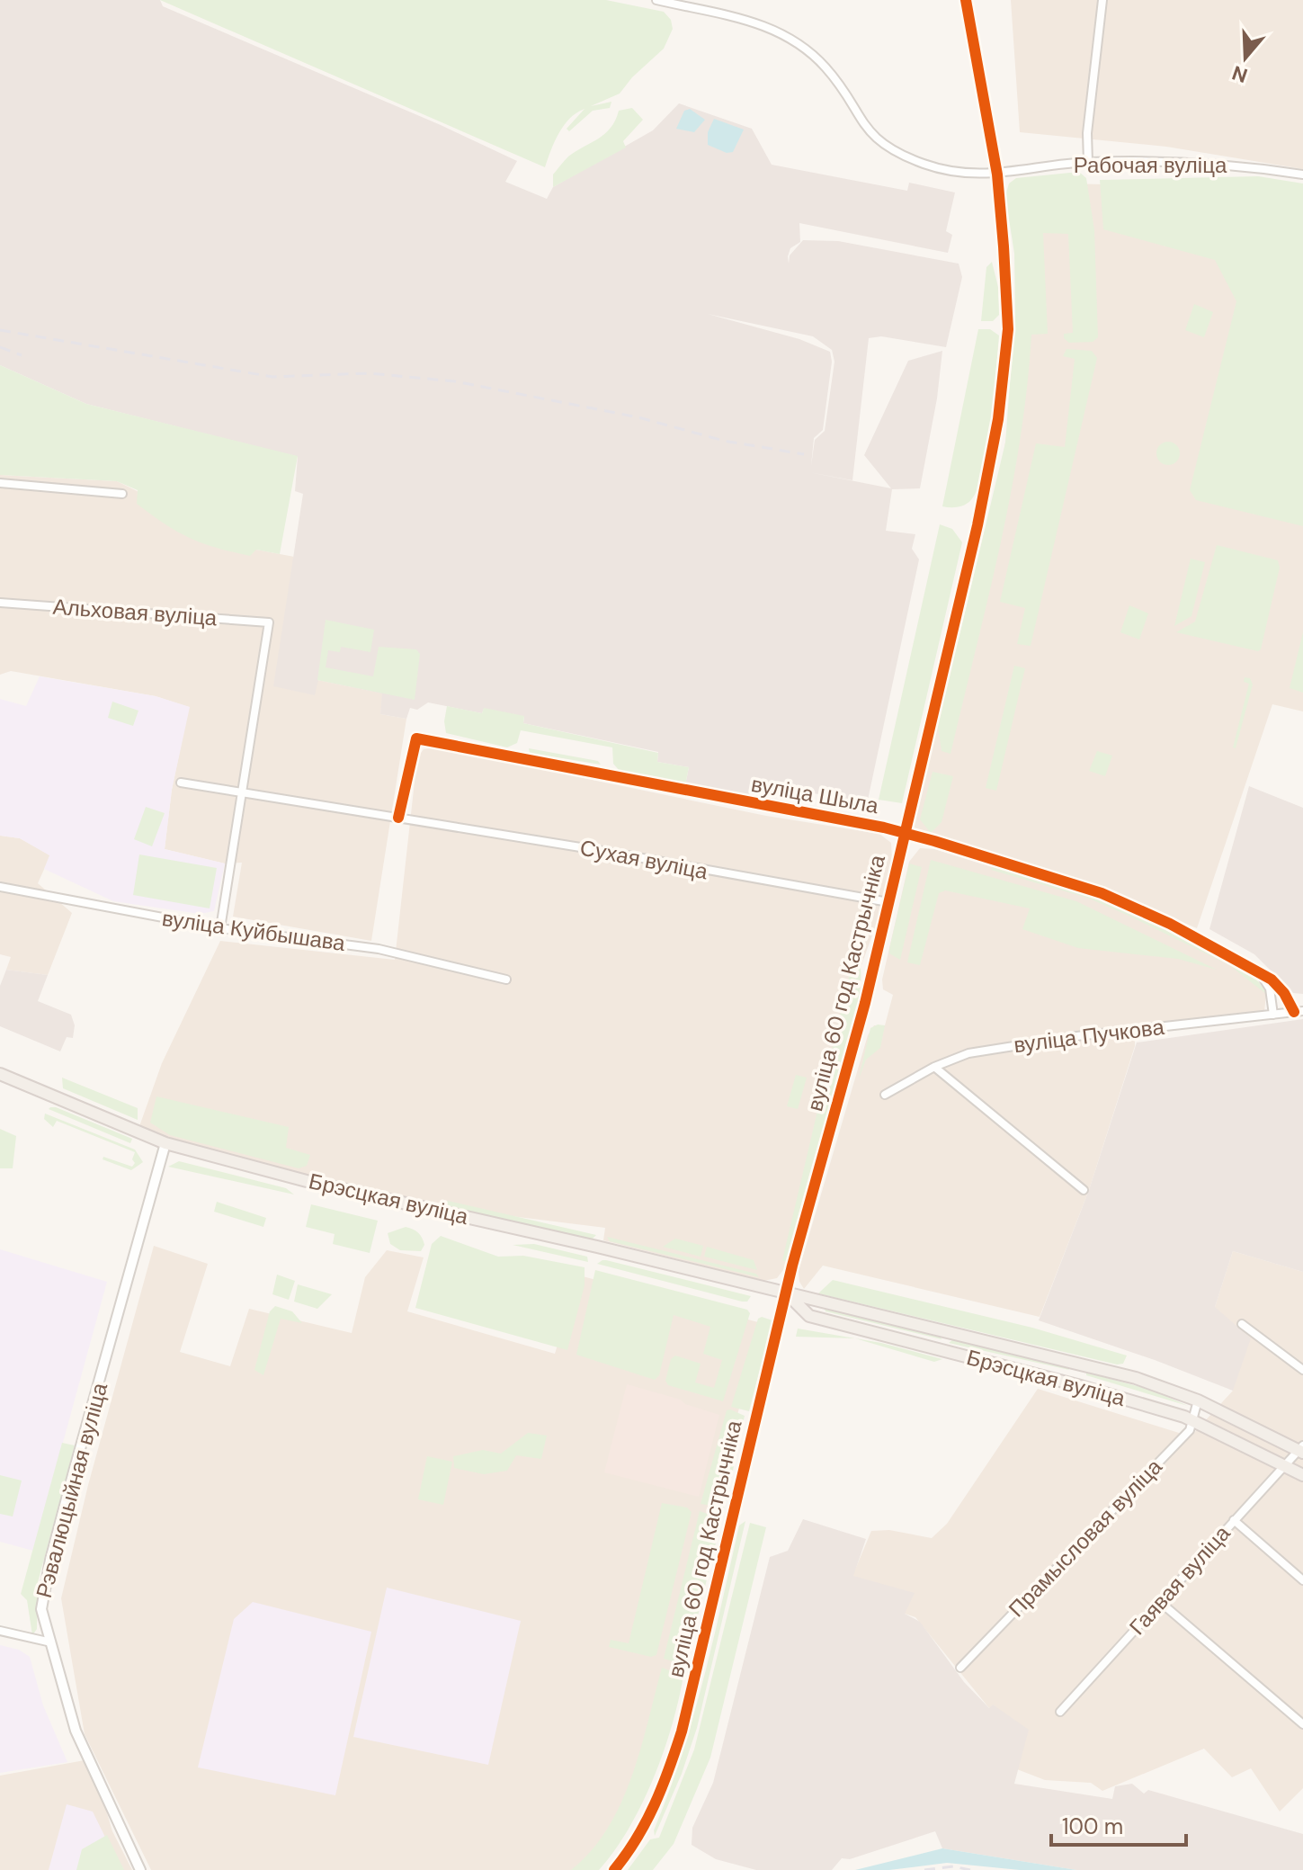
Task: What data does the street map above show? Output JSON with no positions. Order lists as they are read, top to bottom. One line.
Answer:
{"streets":{"main road":["Брэсцкая вуліца"],"street":["Рабочая вуліца","Альховая вуліца","вуліца Шыла","Сухая вуліца","вуліца Куйбышава","вуліца 60 год Кастрычніка","вуліца Пучкова","Рэвалюцыйная вуліца","Прамысловая вуліца","Гаявая вуліца"]},"crossings":[["Рабочая вуліца","вуліца 60 год Кастрычніка"],["Альховая вуліца","Сухая вуліца"],["вуліца Шыла","Сухая вуліца"],["вуліца Шыла","вуліца 60 год Кастрычніка"],["вуліца Шыла","вуліца Пучкова"],["Сухая вуліца","вуліца 60 год Кастрычніка"],["вуліца 60 год Кастрычніка","Брэсцкая вуліца"],["Брэсцкая вуліца","Рэвалюцыйная вуліца"],["Брэсцкая вуліца","Прамысловая вуліца"],["Брэсцкая вуліца","Гаявая вуліца"]],"scale_bar":"100 m","north":"bottom"}
